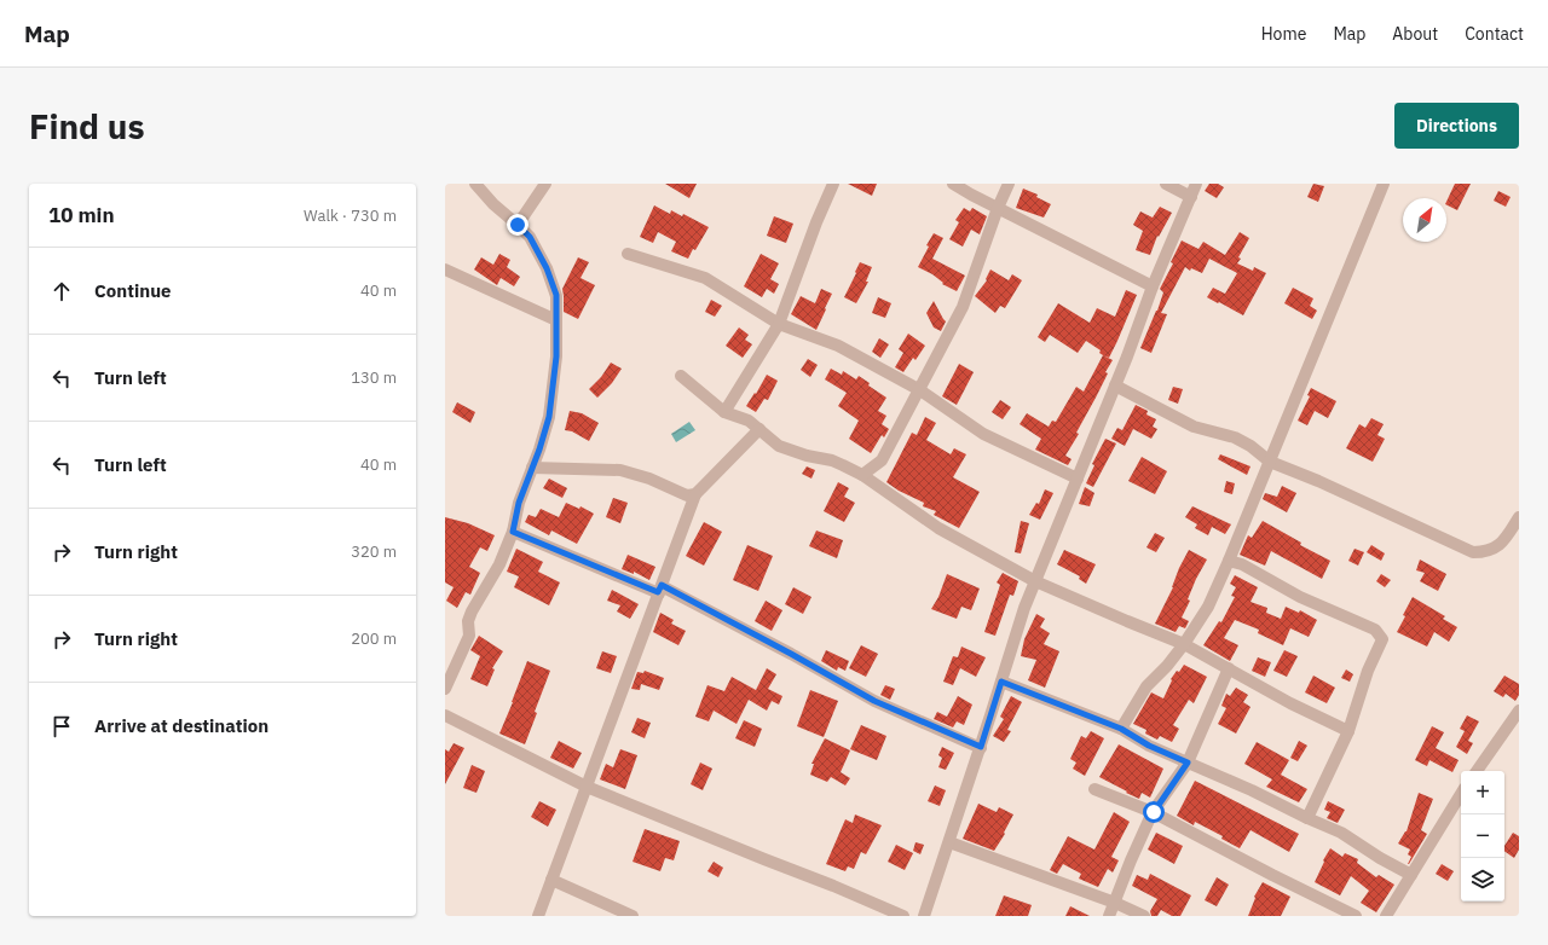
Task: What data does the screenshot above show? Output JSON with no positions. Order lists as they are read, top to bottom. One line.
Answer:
{"north":"top right","page":{"header":"Map","nav":["Home","Map","About","Contact"],"buttons":"Directions","title":"Find us","heading":["10 min","Walk · 730 m"],"list":[["Continue","40 m"],["Turn left","130 m"],["Turn left","40 m"],["Turn right","320 m"],["Turn right","200 m"],"Arrive at destination"],"map_buttons":["+","−"]}}
